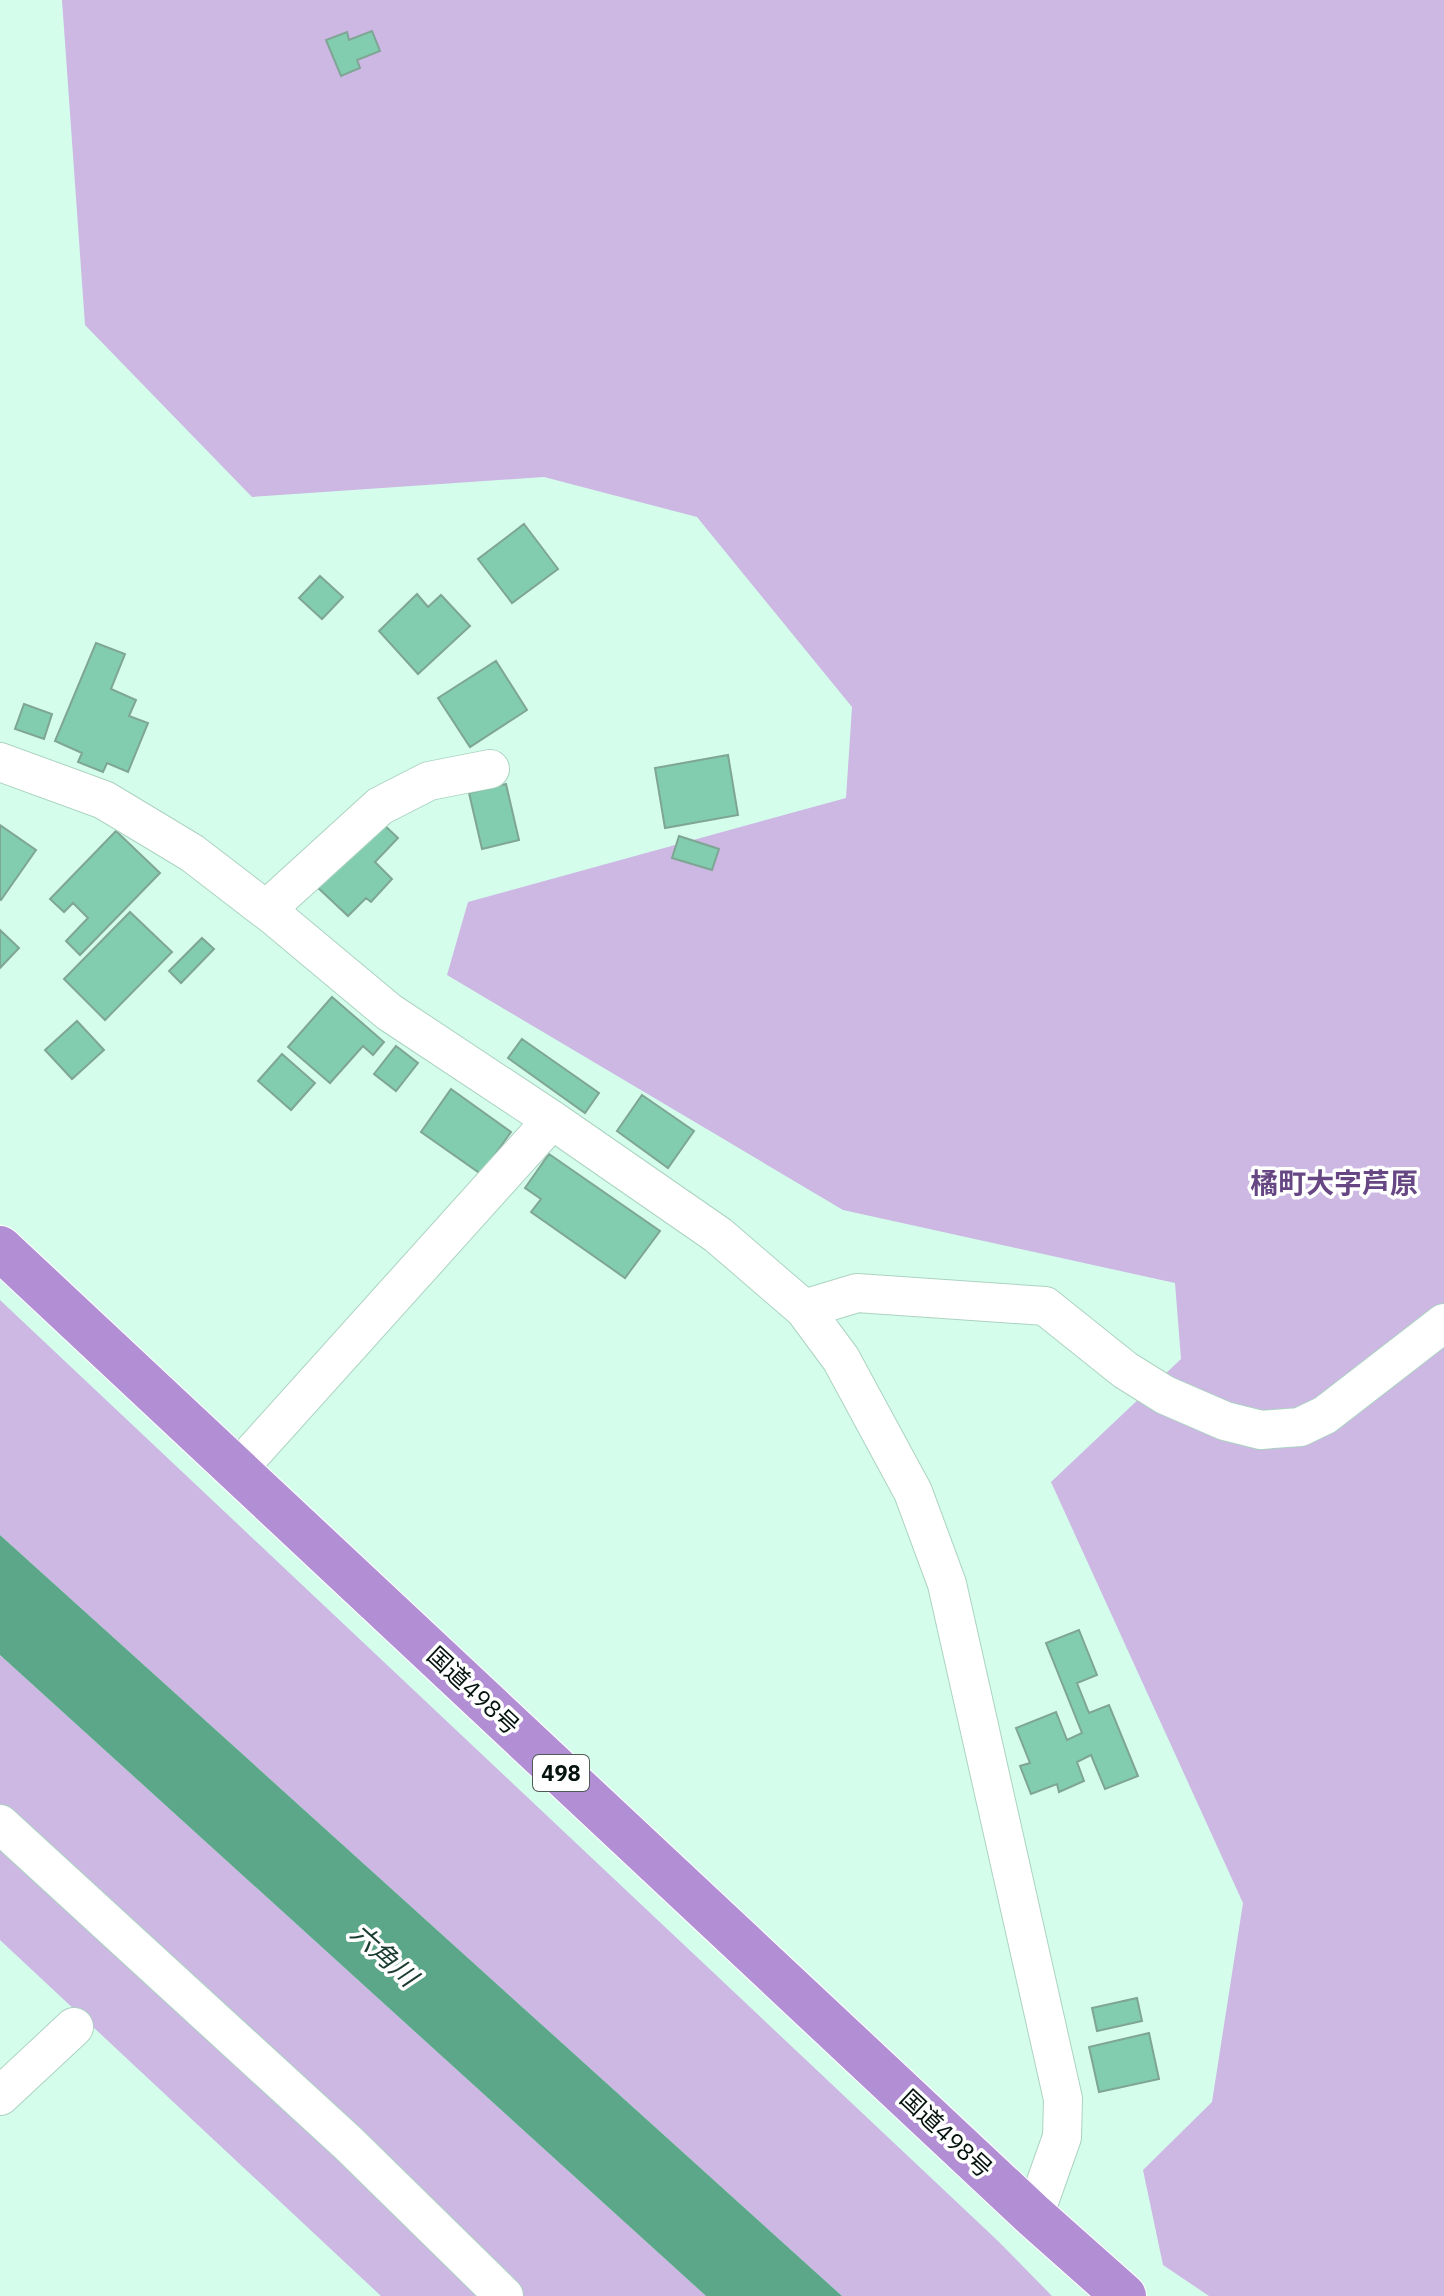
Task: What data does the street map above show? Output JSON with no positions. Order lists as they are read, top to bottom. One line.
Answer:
{"streets":{"highway":["国道498号","498"]},"districts":["橘町大字芦原"],"water":["六角川"]}
